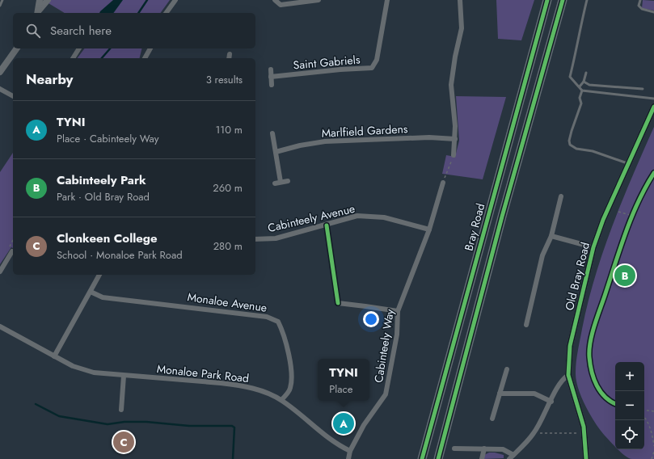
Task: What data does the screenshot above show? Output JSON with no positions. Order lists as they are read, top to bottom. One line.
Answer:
{"streets":{"highway":["Bray Road"],"street":["Saint Gabriels","Marlfield Gardens","Cabinteely Avenue","Old Bray Road","Monaloe Avenue","Cabinteely Way","Monaloe Park Road"]},"crossings":[["Cabinteely Avenue","Cabinteely Way"],["Monaloe Avenue","Monaloe Park Road"],["Cabinteely Way","Monaloe Park Road"]],"page":{"search":"Search here","heading":["Nearby","3 results"],"list":[{"mark":"A","name":"TYNI","note":"Place · Cabinteely Way","value":"110 m"},{"mark":"B","name":"Cabinteely Park","note":"Park · Old Bray Road","value":"260 m"},{"mark":"C","name":"Clonkeen College","note":"School · Monaloe Park Road","value":"280 m"}],"pins":["B","A","C"],"popup":["TYNI","Place"],"map_buttons":["+","−"]}}
